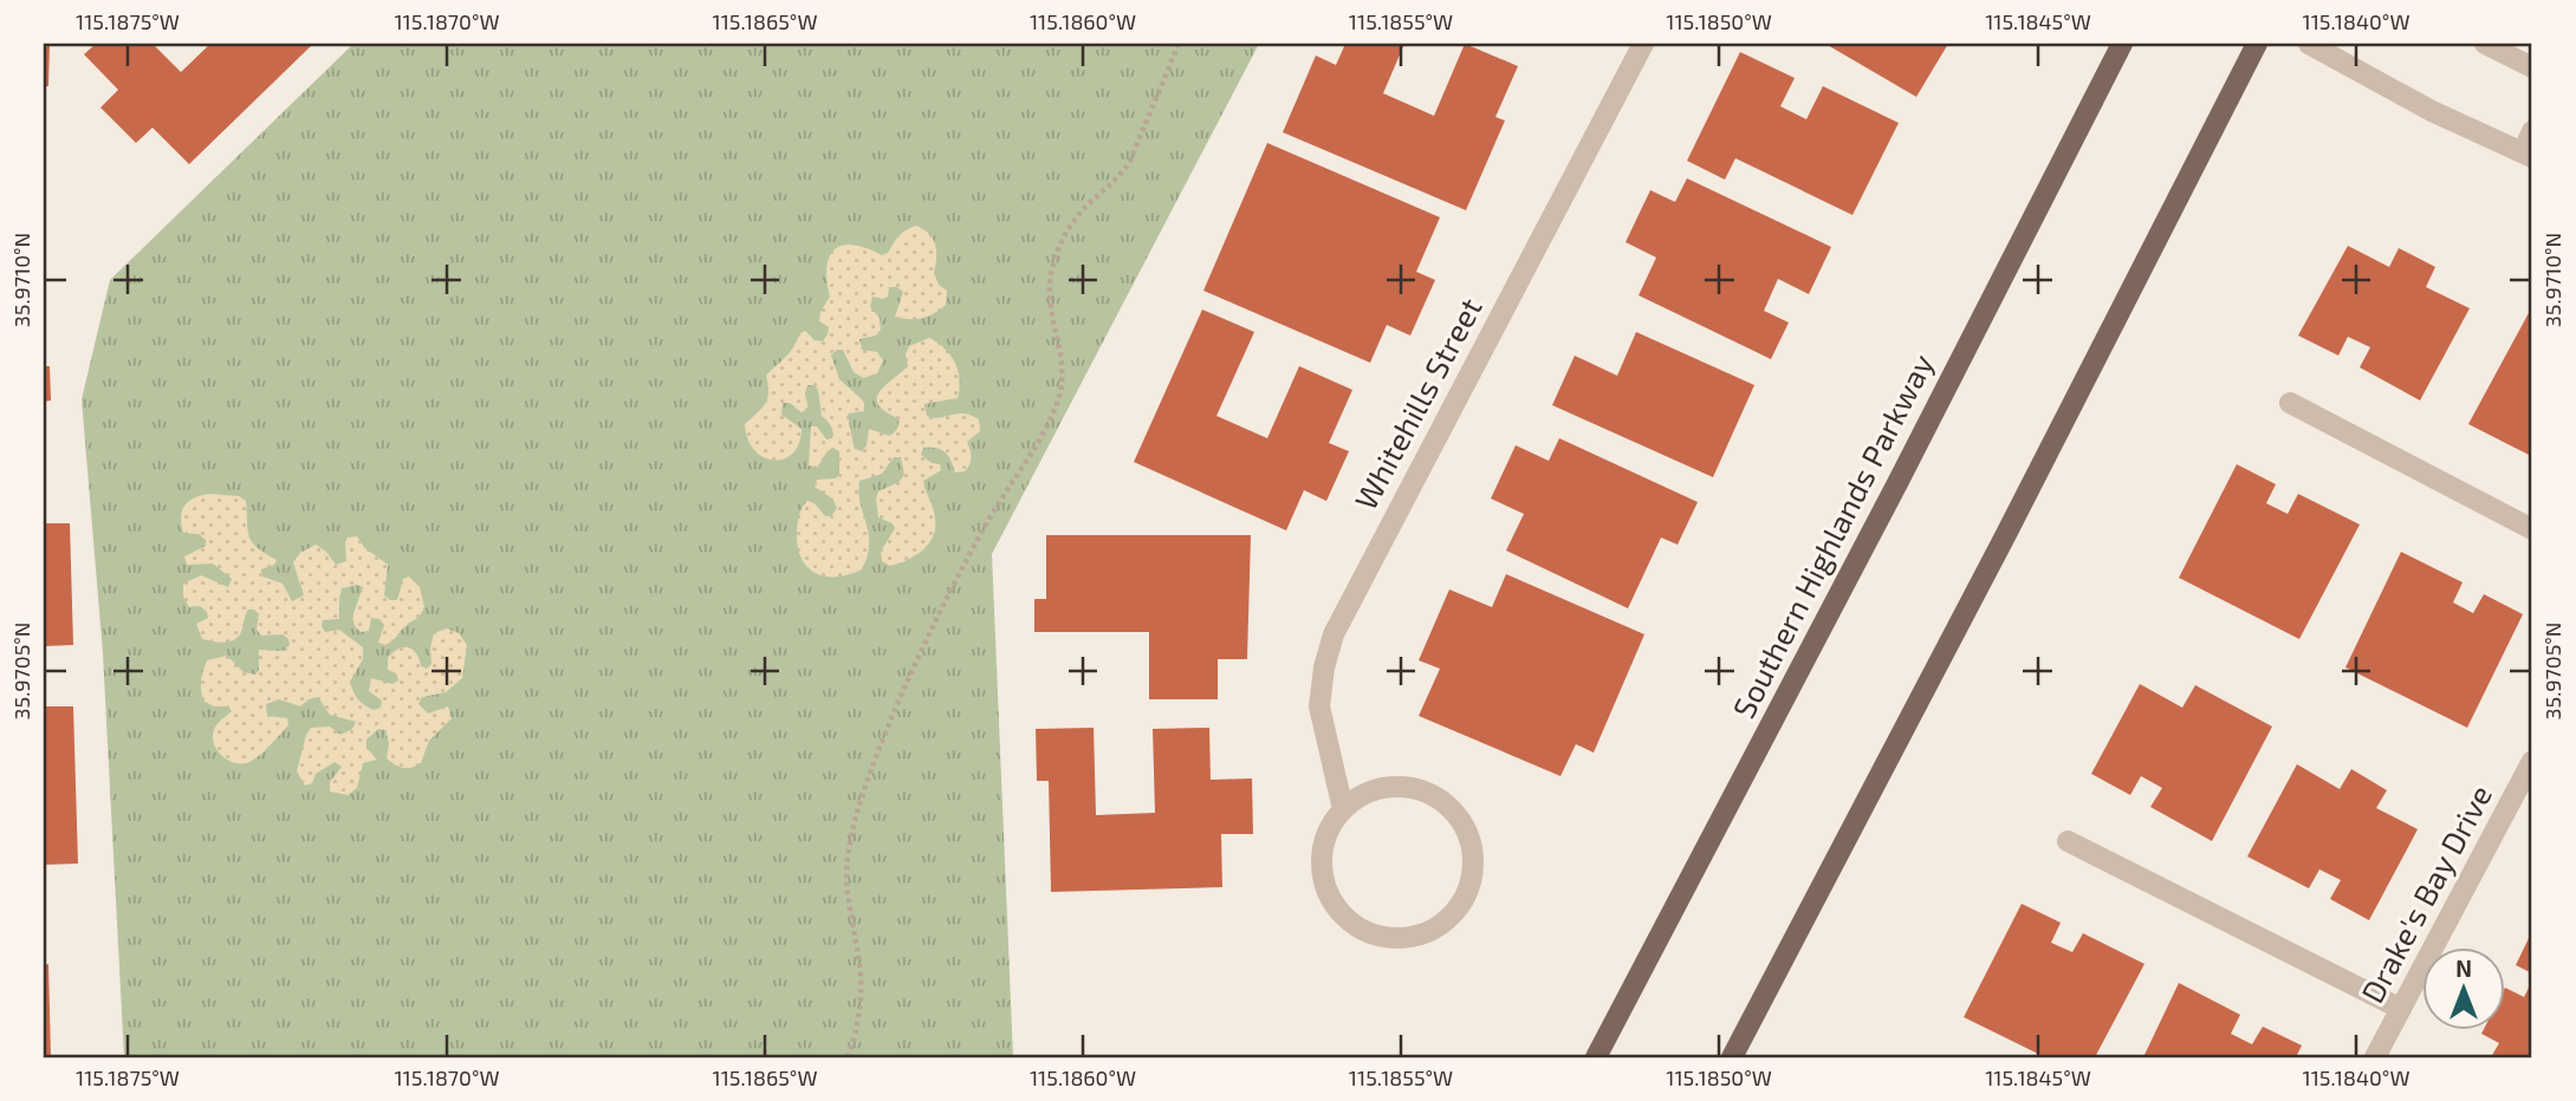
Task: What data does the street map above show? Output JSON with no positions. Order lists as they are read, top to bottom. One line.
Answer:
{"streets":{"main road":["Southern Highlands Parkway"],"street":["Whitehills Street","Drake's Bay Drive"]},"north":"top","coordinates":["115.1875°W","115.1870°W","115.1865°W","115.1860°W","115.1855°W","115.1850°W","115.1845°W","115.1840°W","35.9710°N","35.9705°N"]}
